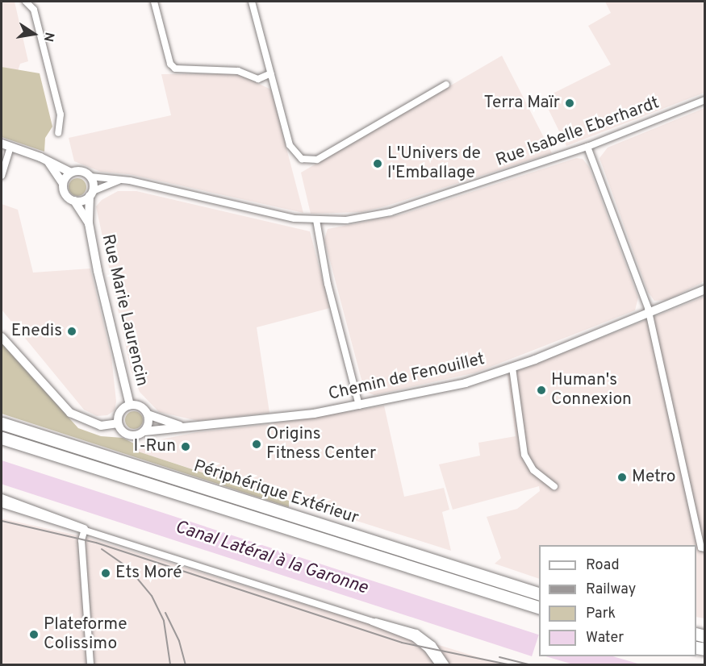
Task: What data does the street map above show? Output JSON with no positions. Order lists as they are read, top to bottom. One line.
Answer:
{"streets":{"highway":["Périphérique Extérieur"],"street":["Rue Isabelle Eberhardt","Rue Marie Laurencin","Chemin de Fenouillet"]},"crossings":[["Rue Isabelle Eberhardt","Rue Marie Laurencin"],["Rue Marie Laurencin","Chemin de Fenouillet"]],"water":["Canal Latéral à la Garonne"],"places":["Terra Maïr","L'Univers de l'Emballage","Enedis","Human's Connexion","Origins Fitness Center","I-Run","Metro","Ets Moré","Plateforme Colissimo"],"legend":["Road","Railway","Park","Water"],"north":"right"}
